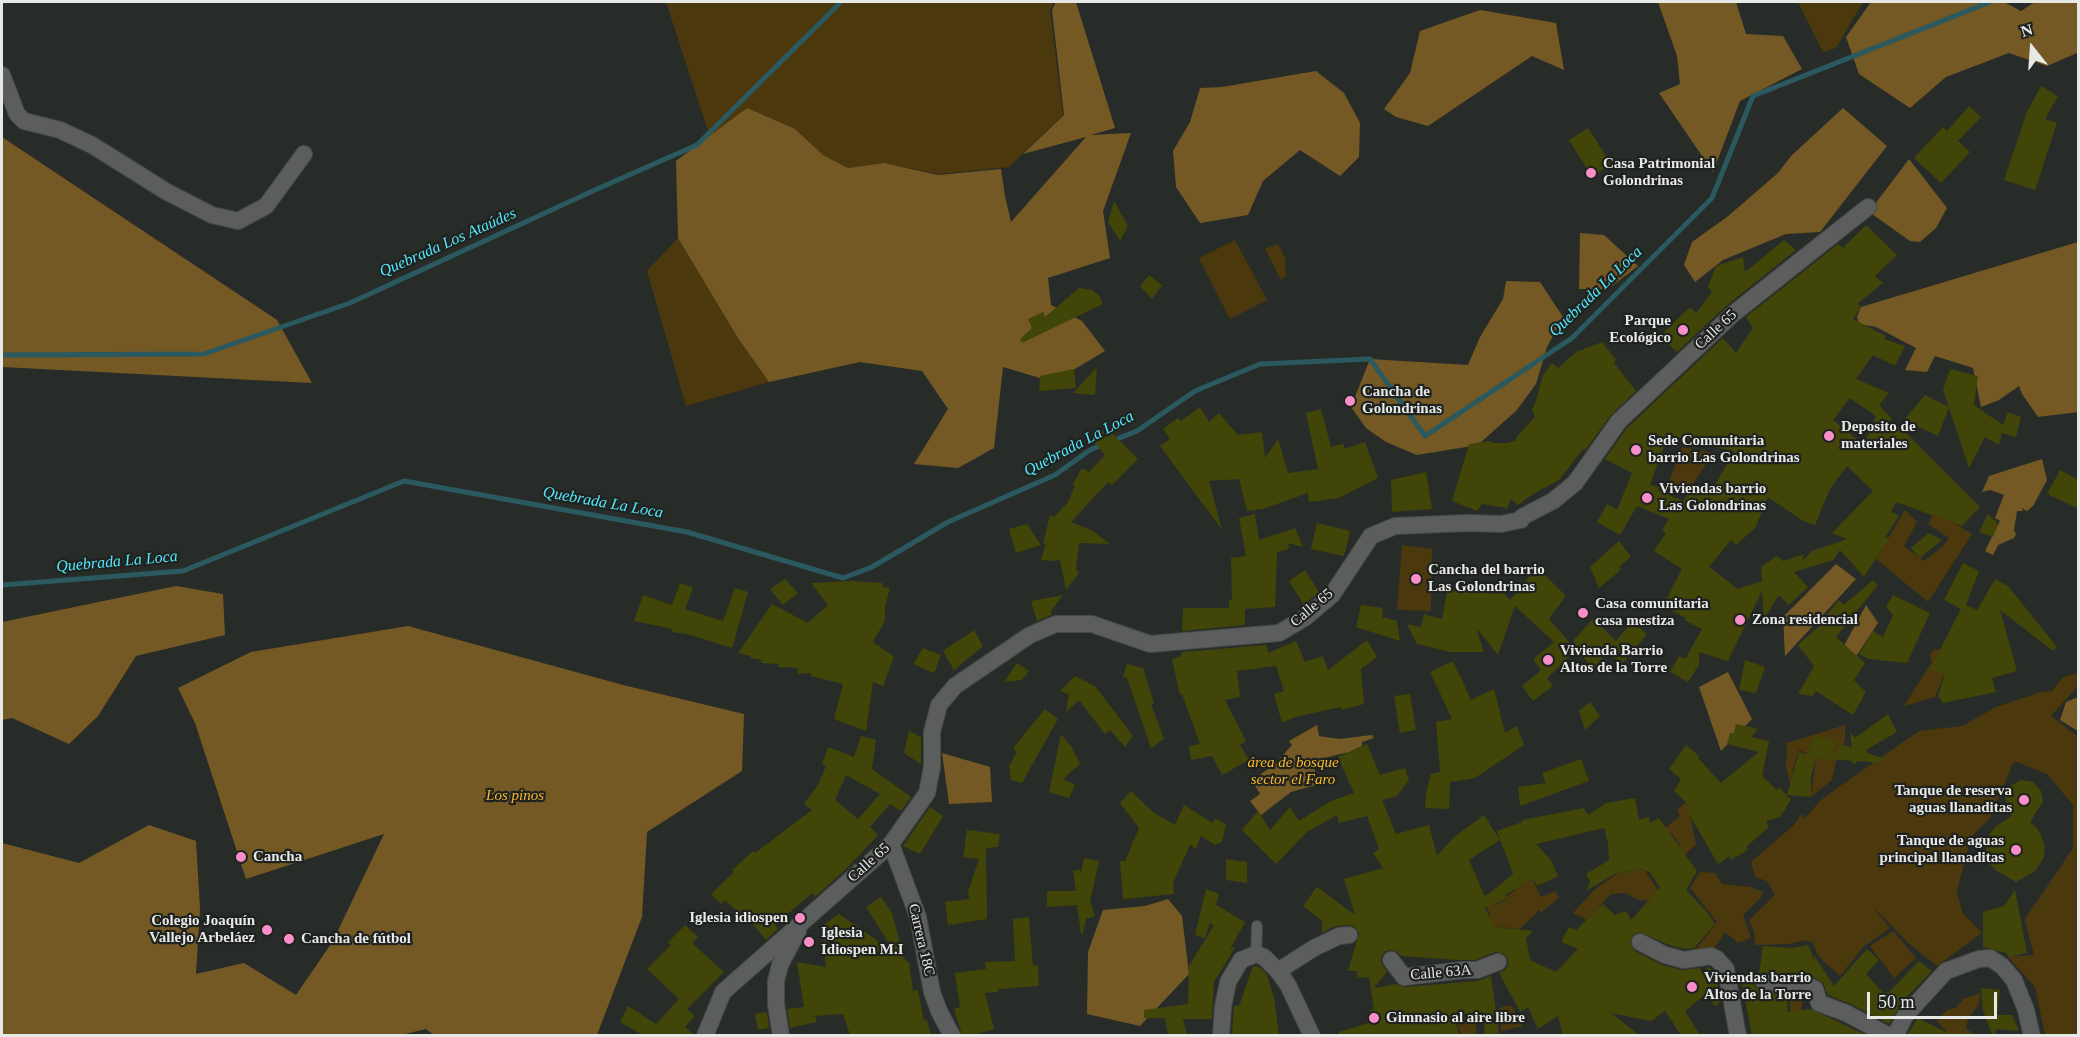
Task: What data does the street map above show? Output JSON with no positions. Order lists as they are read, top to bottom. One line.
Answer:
{"streets":{"street":["Calle 65","Carrera 18C","Calle 63A"]},"crossings":[["Calle 65","Carrera 18C"]],"water":["Quebrada Los Ataúdes","Quebrada La Loca"],"parks":["área de bosque sector el Faro","Los pinos"],"places":["Casa Patrimonial Golondrinas","Parque Ecológico","Cancha de Golondrinas","Deposito de materiales","Sede Comunitaria barrio Las Golondrinas","Viviendas barrio Las Golondrinas","Cancha del barrio Las Golondrinas","Casa comunitaria casa mestiza","Zona residencial","Vivienda Barrio Altos de la Torre","Tanque de reserva aguas llanaditas","Tanque de aguas principal llanaditas","Cancha","Iglesia idiospen","Colegio Joaquín Vallejo Arbeláez","Cancha de fútbol","Iglesia Idiospen M.I","Viviendas barrio Altos de la Torre","Gimnasio al aire libre"],"scale_bar":"50 m","north":"top"}
